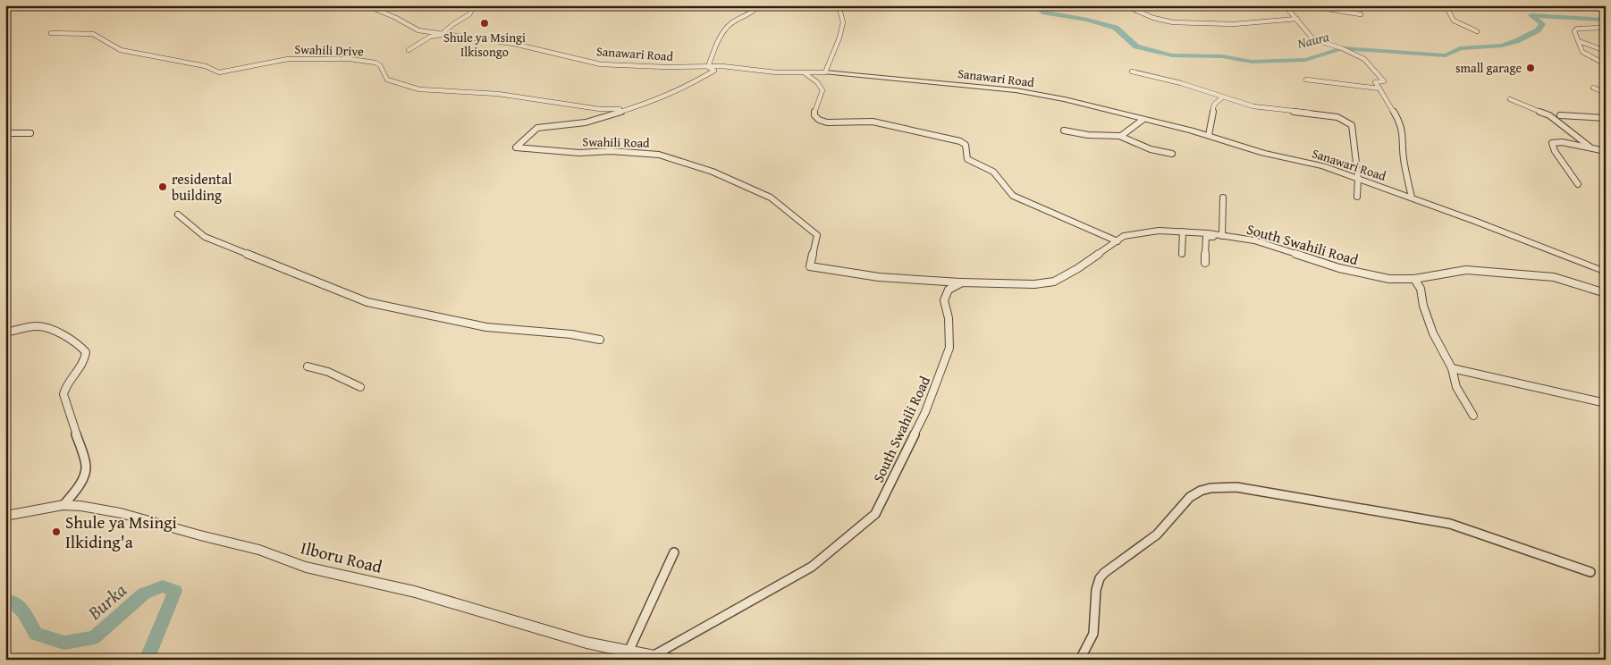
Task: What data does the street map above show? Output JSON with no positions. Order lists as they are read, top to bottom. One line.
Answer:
{"streets":{"street":["Swahili Drive","Sanawari Road","Swahili Road","South Swahili Road","Ilboru Road"]},"crossings":[["Swahili Drive","Swahili Road"],["Sanawari Road","Swahili Road"],["Swahili Road","South Swahili Road"],["South Swahili Road","Ilboru Road"]],"water":["Naura","Burka"],"places":["Shule ya Msingi Ilkisongo","small garage","residental building","Shule ya Msingi Ilkiding'a"]}
